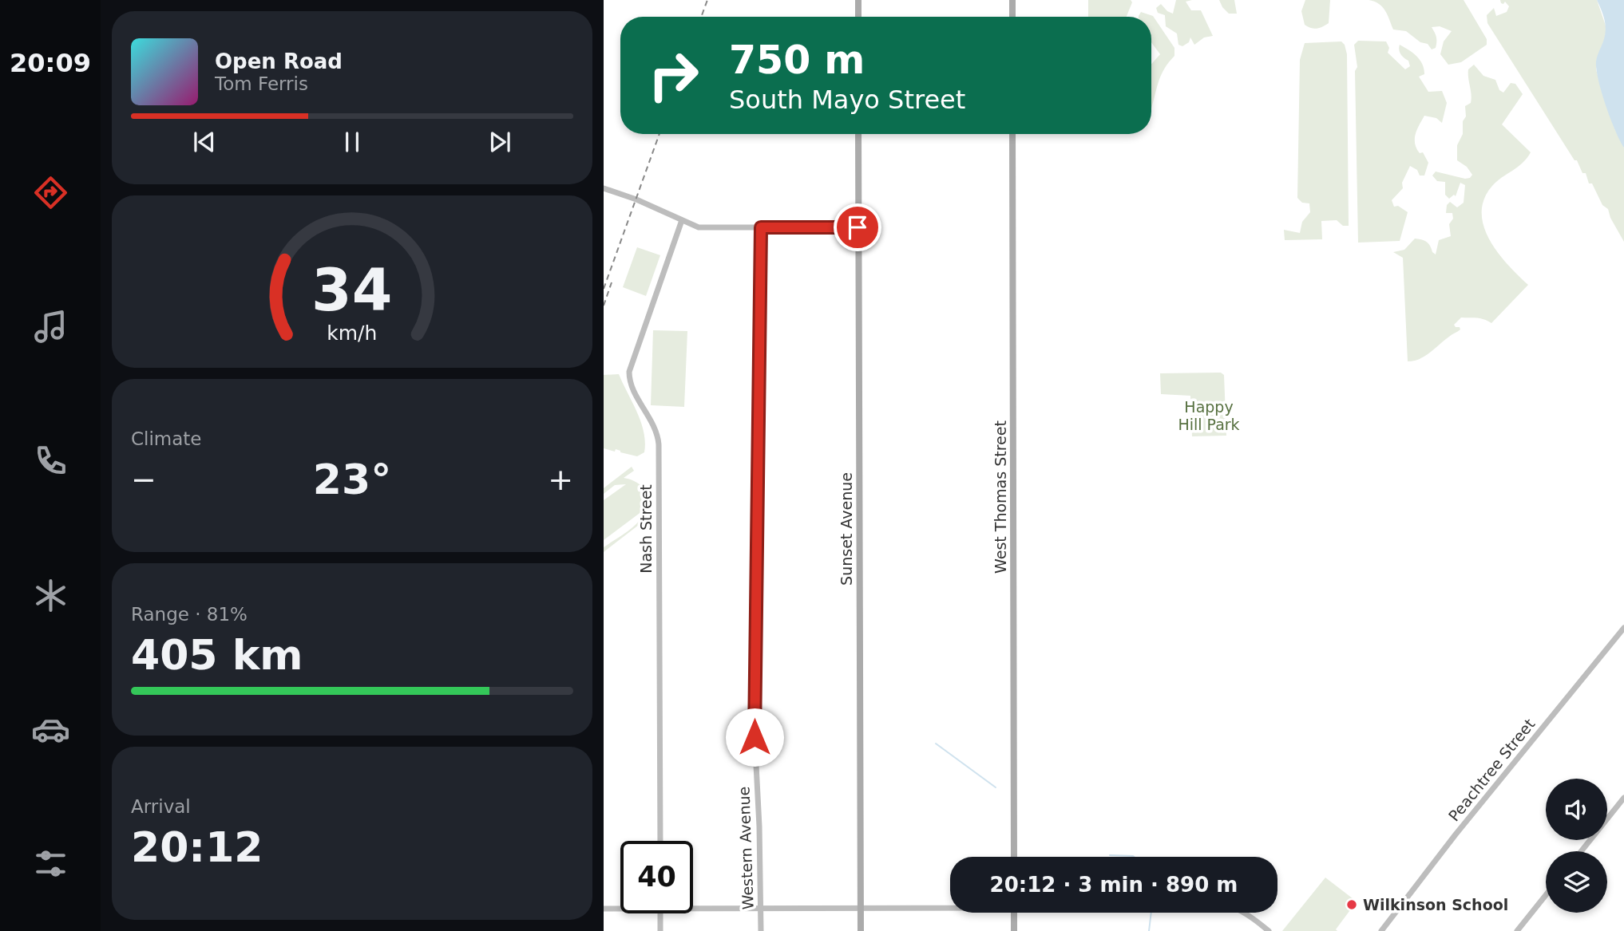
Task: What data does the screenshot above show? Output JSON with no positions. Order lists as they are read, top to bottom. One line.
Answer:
{"streets":{"main road":["West Thomas Street","Sunset Avenue"],"street":["Nash Street","Peachtree Street","Western Avenue"]},"parks":["Happy Hill Park"],"places":["Wilkinson School"],"page":{"tabs":"20:09","turn":["750 m","South Mayo Street"],"song":["Open Road","Tom Ferris"],"tile":["Climate",["Range · 81%","405 km"],["Arrival","20:12"]],"heat":["−","23°","+"],"limit":"40","trip":"20:12 · 3 min · 890 m","gauge":["34","km/h"]}}
